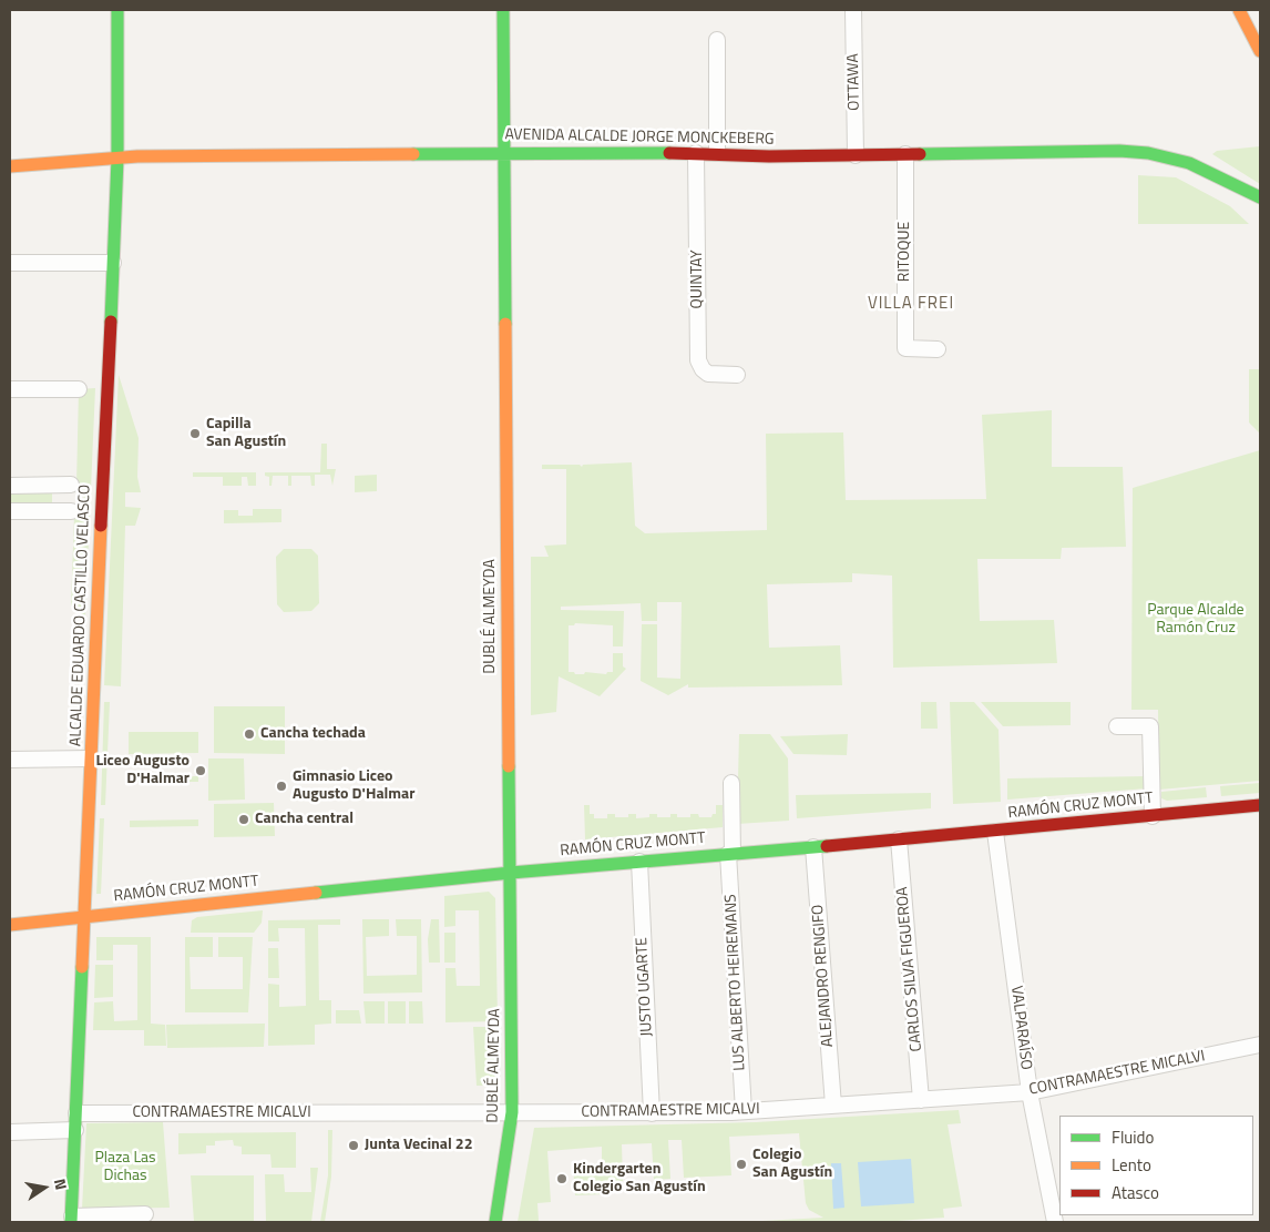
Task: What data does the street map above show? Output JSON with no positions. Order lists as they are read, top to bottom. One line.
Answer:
{"streets":{"main road":["AVENIDA ALCALDE JORGE MONCKEBERG","ALCALDE EDUARDO CASTILLO VELASCO","DUBLÉ ALMEYDA","RAMÓN CRUZ MONTT"],"street":["OTTAWA","RITOQUE","QUINTAY","CARLOS SILVA FIGUEROA","ALEJANDRO RENGIFO","LUS ALBERTO HEIREMANS","JUSTO UGARTE","VALPARAÍSO","CONTRAMAESTRE MICALVI"]},"crossings":[["OTTAWA","AVENIDA ALCALDE JORGE MONCKEBERG"],["AVENIDA ALCALDE JORGE MONCKEBERG","RITOQUE"],["AVENIDA ALCALDE JORGE MONCKEBERG","QUINTAY"],["AVENIDA ALCALDE JORGE MONCKEBERG","ALCALDE EDUARDO CASTILLO VELASCO"],["AVENIDA ALCALDE JORGE MONCKEBERG","DUBLÉ ALMEYDA"],["ALCALDE EDUARDO CASTILLO VELASCO","RAMÓN CRUZ MONTT"],["ALCALDE EDUARDO CASTILLO VELASCO","CONTRAMAESTRE MICALVI"],["DUBLÉ ALMEYDA","RAMÓN CRUZ MONTT"],["DUBLÉ ALMEYDA","CONTRAMAESTRE MICALVI"],["RAMÓN CRUZ MONTT","CARLOS SILVA FIGUEROA"],["RAMÓN CRUZ MONTT","ALEJANDRO RENGIFO"],["RAMÓN CRUZ MONTT","LUS ALBERTO HEIREMANS"],["RAMÓN CRUZ MONTT","JUSTO UGARTE"],["RAMÓN CRUZ MONTT","VALPARAÍSO"],["CARLOS SILVA FIGUEROA","CONTRAMAESTRE MICALVI"],["ALEJANDRO RENGIFO","CONTRAMAESTRE MICALVI"],["LUS ALBERTO HEIREMANS","CONTRAMAESTRE MICALVI"],["JUSTO UGARTE","CONTRAMAESTRE MICALVI"],["VALPARAÍSO","CONTRAMAESTRE MICALVI"]],"districts":["VILLA FREI"],"parks":["Parque Alcalde Ramón Cruz","Plaza Las Dichas"],"places":["Capilla San Agustín","Cancha techada","Liceo Augusto D'Halmar","Gimnasio Liceo Augusto D'Halmar","Cancha central","Junta Vecinal 22","Colegio San Agustín","Kindergarten Colegio San Agustín"],"legend":["Fluido","Lento","Atasco"],"north":"right"}
